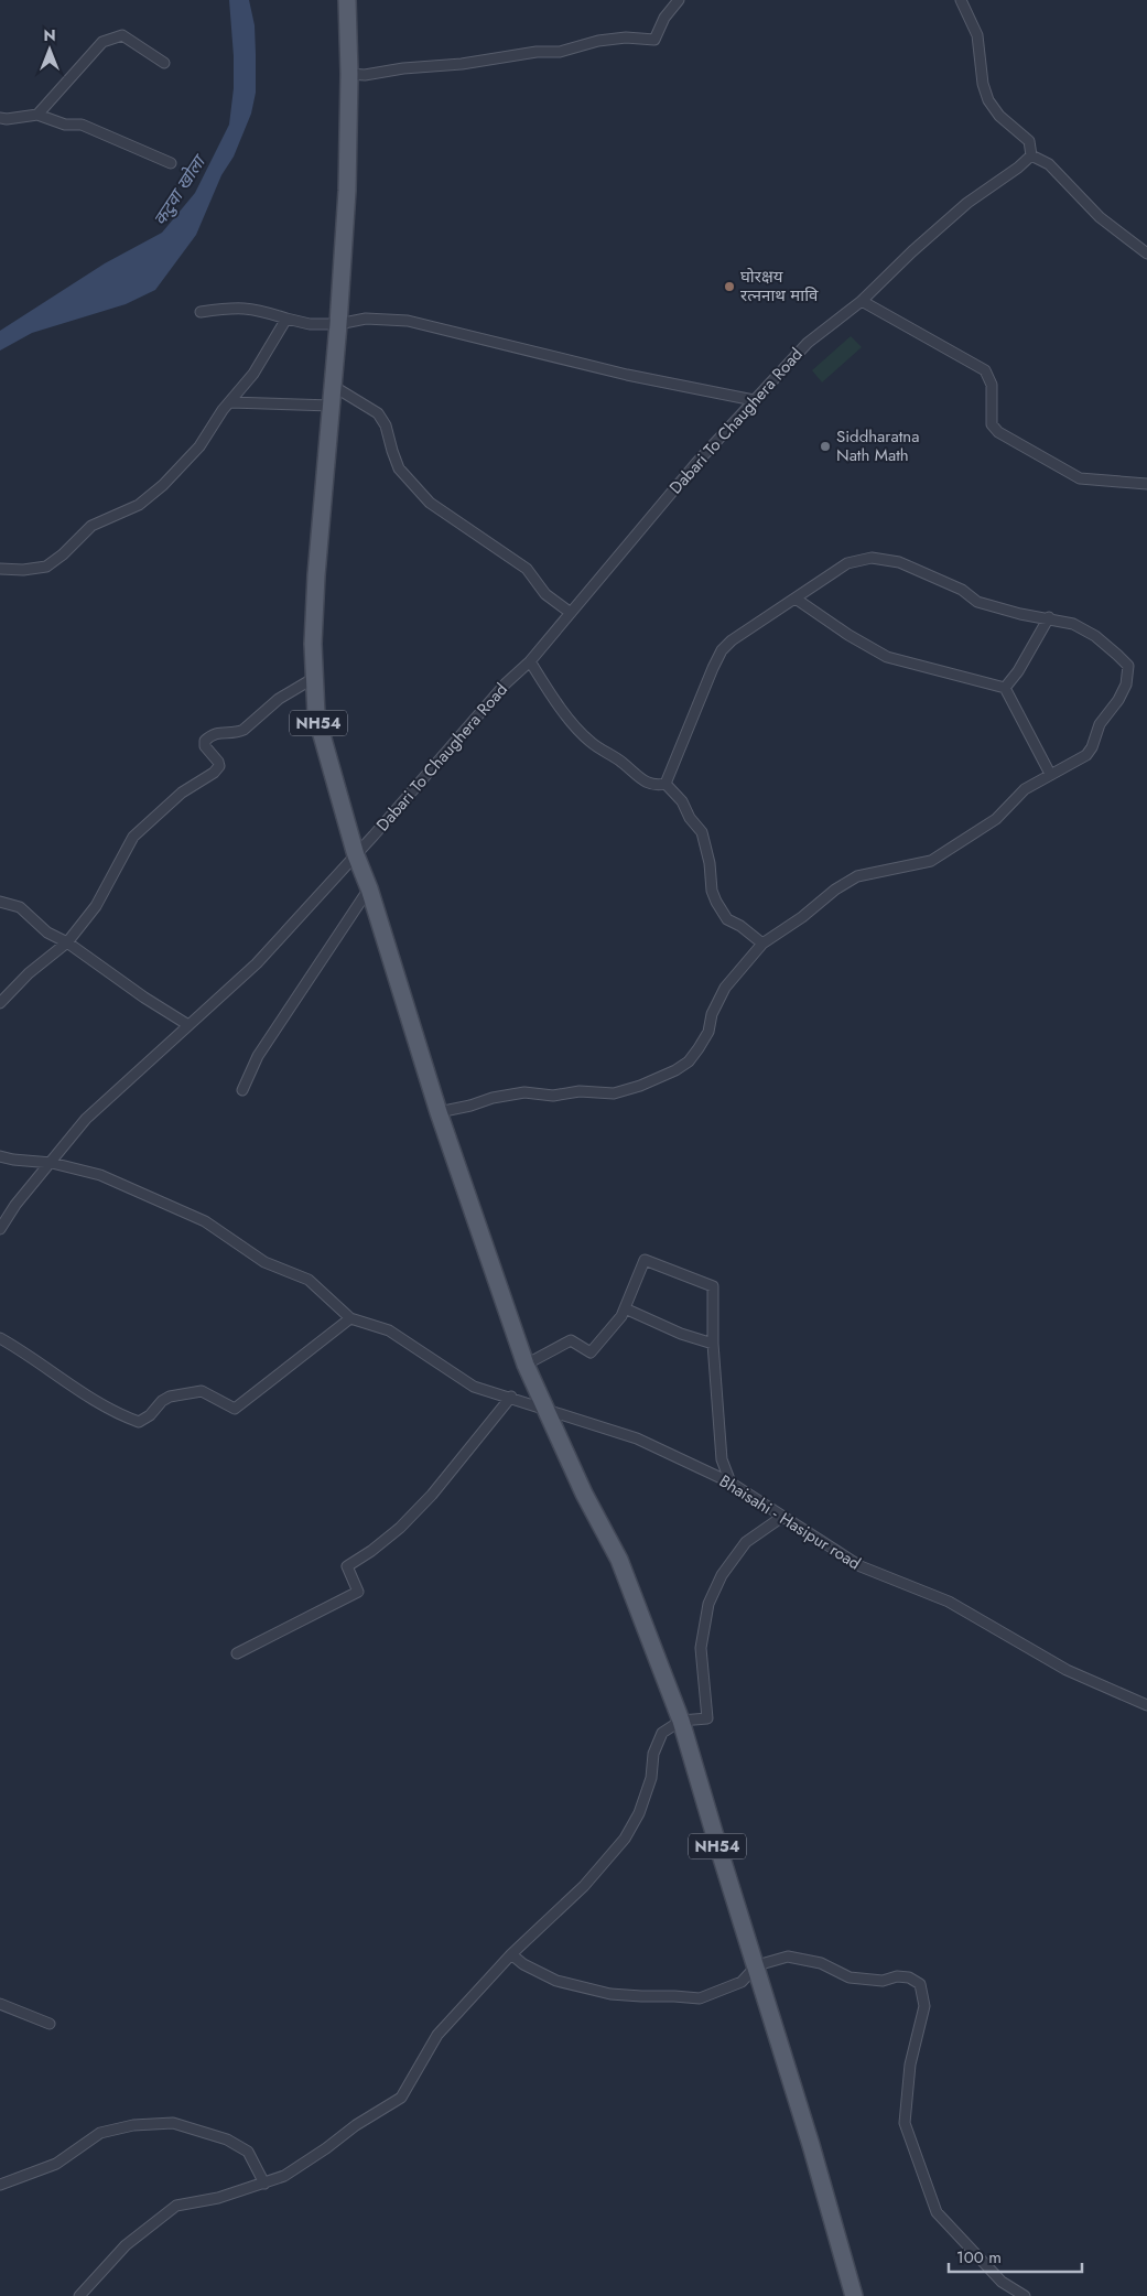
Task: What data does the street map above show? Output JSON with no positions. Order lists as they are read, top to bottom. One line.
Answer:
{"streets":{"main road":["NH54"],"street":["Dabari To Chaughera Road","Bhaisahi - Hasipur road"]},"crossings":[["Dabari To Chaughera Road","NH54"],["NH54","Bhaisahi - Hasipur road"]],"water":["कटुवा खोला"],"places":["घोरक्षय रत्ननाथ मावि","Siddharatna Nath Math"],"scale_bar":"100 m","north":"top"}
